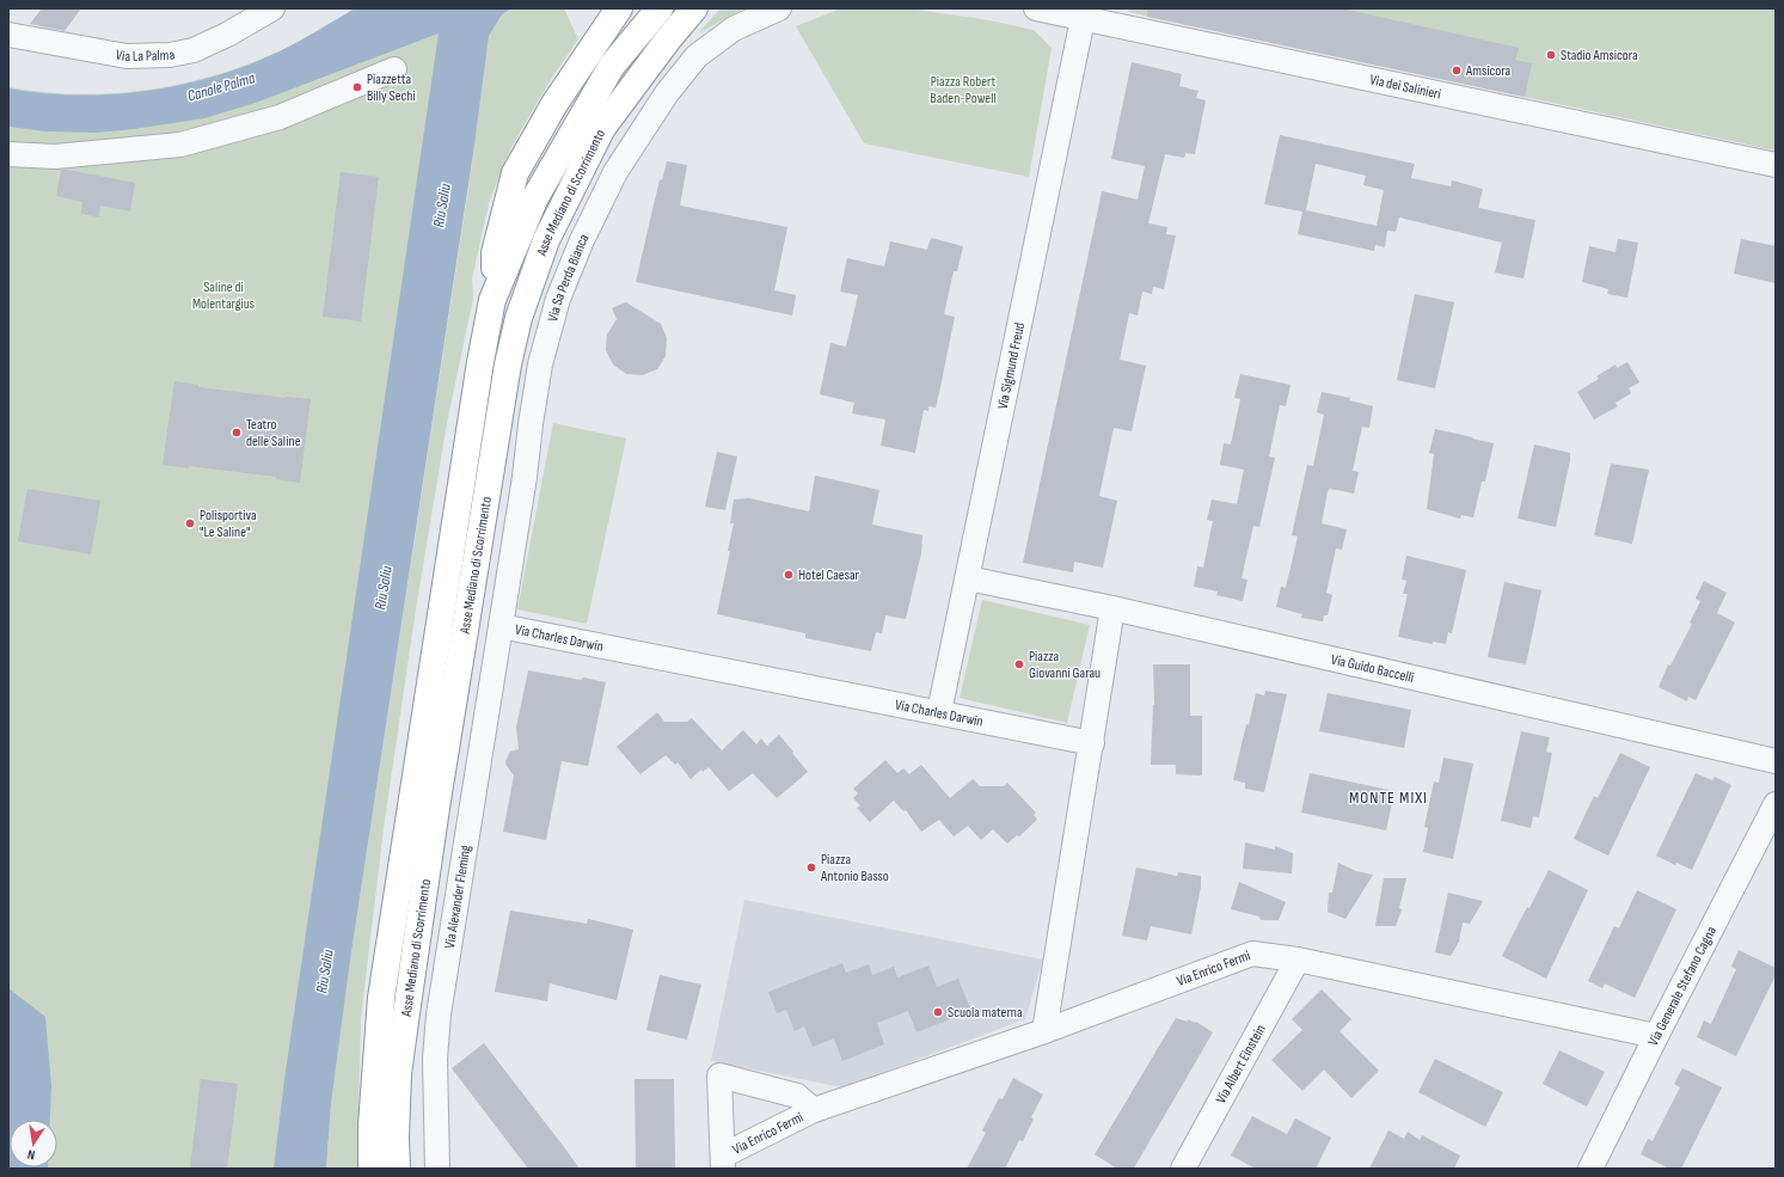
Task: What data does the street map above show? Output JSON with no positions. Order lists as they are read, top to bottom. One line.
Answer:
{"streets":{"highway":["Asse Mediano di Scorrimento"],"street":["Via La Palma","Via dei Salinieri","Via Sa Perda Bianca","Via Sigmund Freud","Via Charles Darwin","Via Guido Baccelli","Via Alexander Fleming","Via Enrico Fermi","Via Generale Stefano Cagna","Via Albert Einstein"]},"crossings":[["Via dei Salinieri","Via Sigmund Freud"],["Via Sa Perda Bianca","Via Charles Darwin"],["Via Sa Perda Bianca","Via Alexander Fleming"],["Via Sigmund Freud","Via Charles Darwin"],["Via Sigmund Freud","Via Guido Baccelli"],["Via Charles Darwin","Via Alexander Fleming"],["Via Enrico Fermi","Via Generale Stefano Cagna"],["Via Enrico Fermi","Via Albert Einstein"]],"districts":["MONTE MIXI"],"water":["Canale Palma","Riu Saliu"],"parks":["Piazza Robert Baden-Powell","Saline di Molentargius"],"places":["Stadio Amsicora","Amsicora","Piazzetta Billy Sechi","Teatro delle Saline","Polisportiva \"Le Saline\"","Hotel Caesar","Piazza Giovanni Garau","Piazza Antonio Basso","Scuola materna"],"north":"bottom"}
